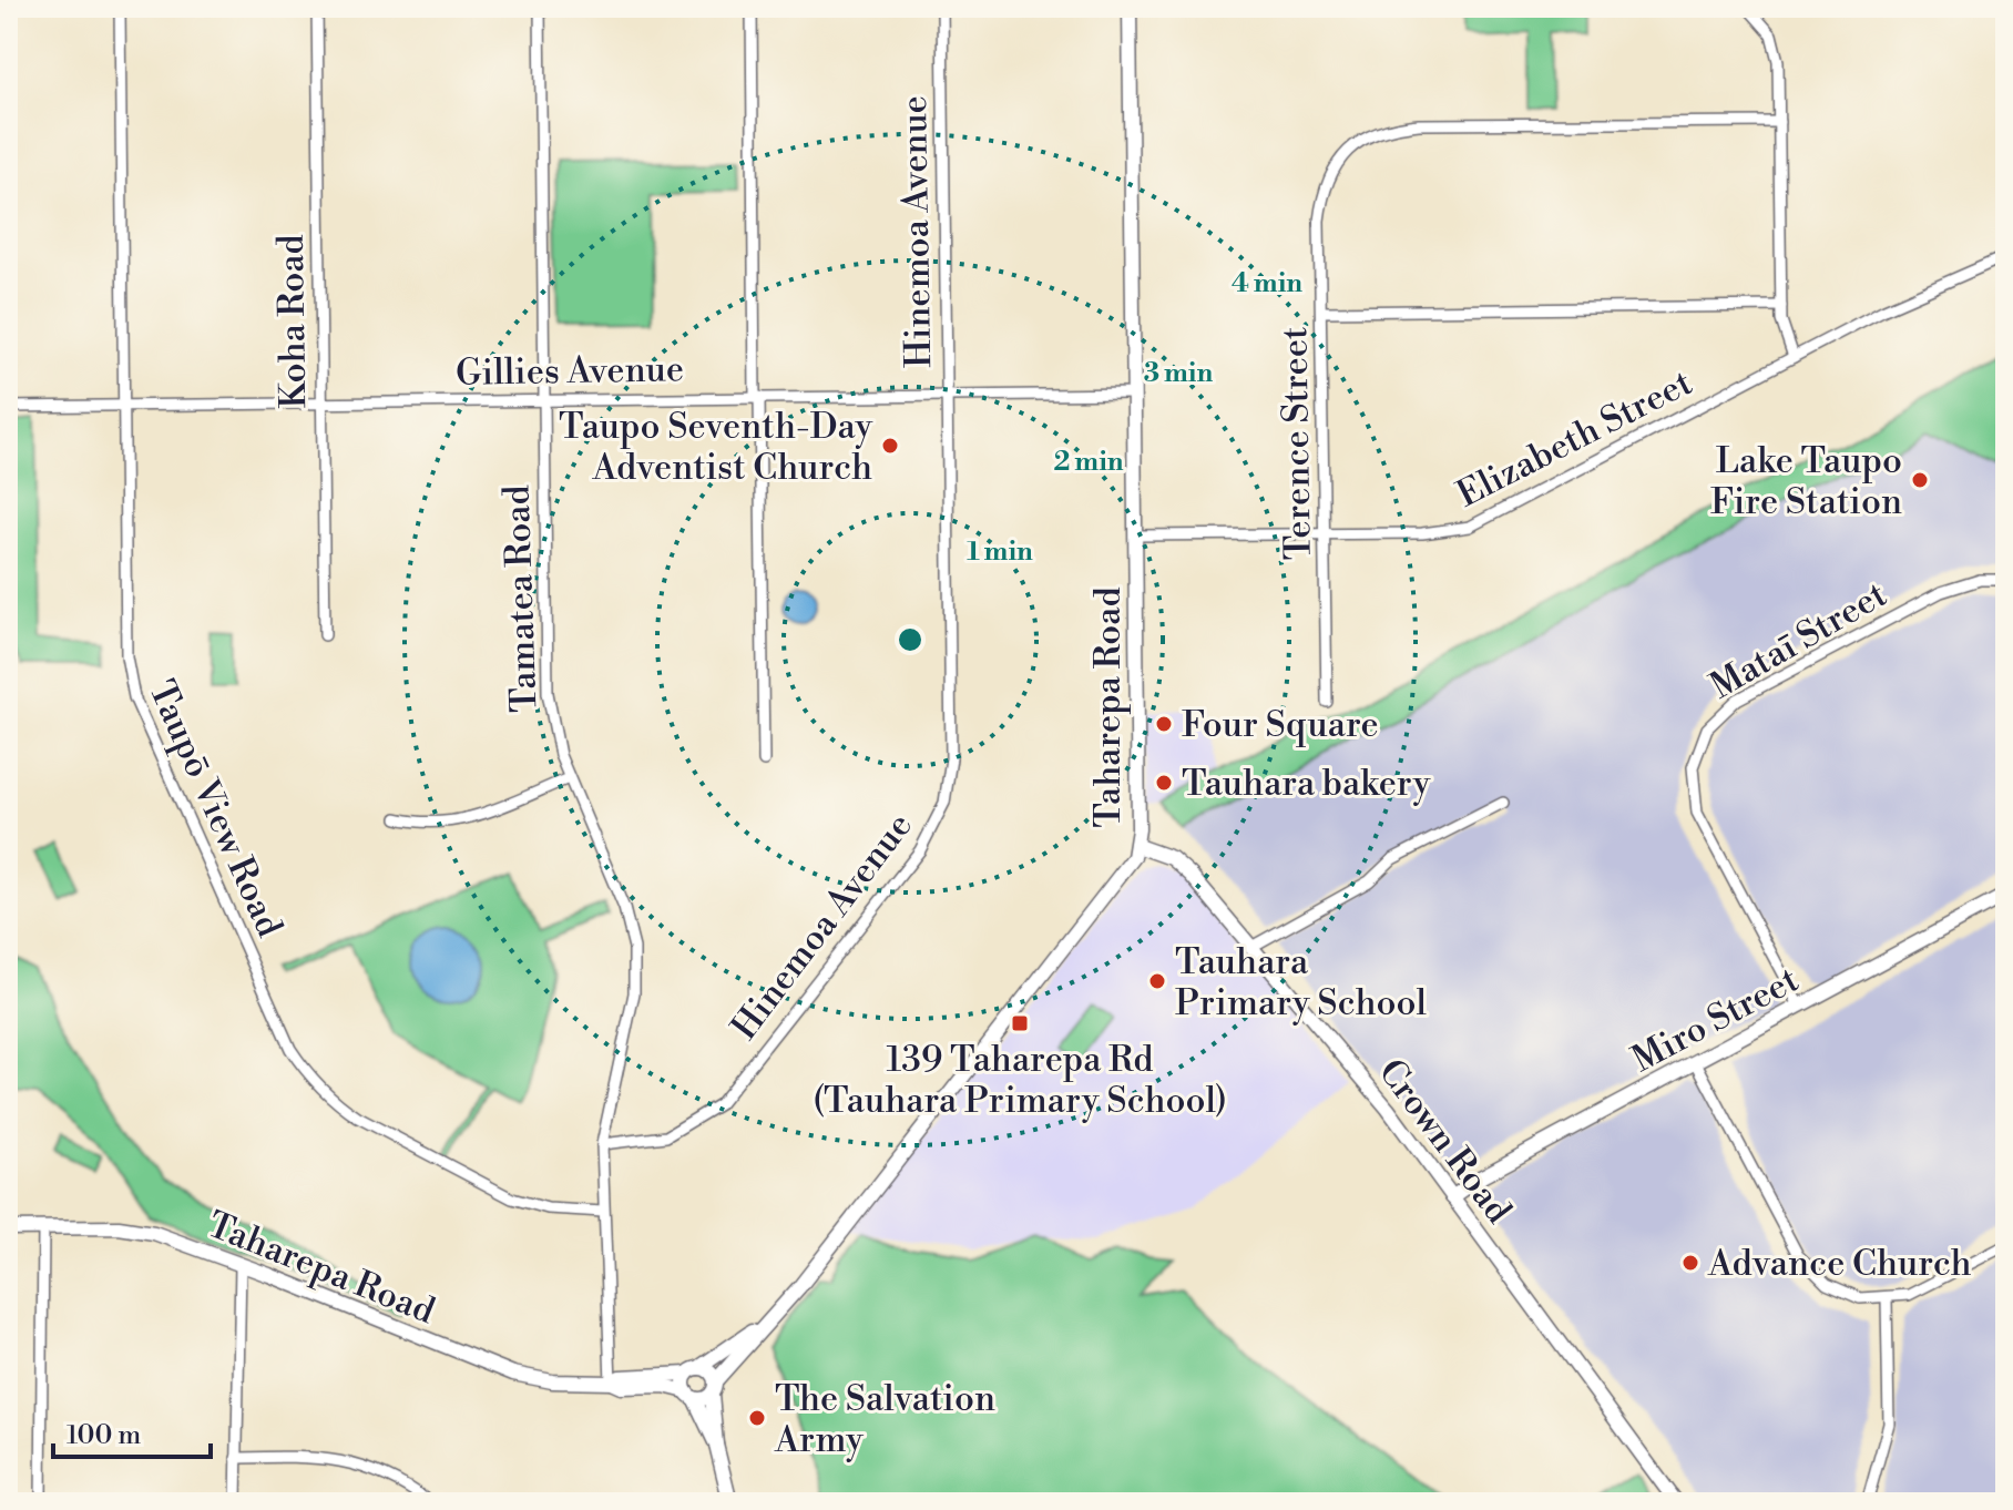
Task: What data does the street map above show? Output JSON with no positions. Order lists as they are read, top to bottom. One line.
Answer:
{"streets":{"street":["Hinemoa Avenue","Koha Road","Gillies Avenue","Elizabeth Street","Terence Street","Tamatea Road","Mataī Street","Taharepa Road","Taupō View Road","Miro Street","Crown Road"]},"crossings":[["Hinemoa Avenue","Gillies Avenue"],["Hinemoa Avenue","Tamatea Road"],["Koha Road","Gillies Avenue"],["Gillies Avenue","Tamatea Road"],["Gillies Avenue","Taharepa Road"],["Gillies Avenue","Taupō View Road"],["Elizabeth Street","Terence Street"],["Elizabeth Street","Taharepa Road"],["Tamatea Road","Taharepa Road"],["Tamatea Road","Taupō View Road"],["Mataī Street","Miro Street"],["Taharepa Road","Crown Road"],["Miro Street","Crown Road"]],"places":{"other":["Taupo Seventh-Day Adventist Church","Lake Taupo Fire Station","Four Square","Tauhara bakery","Tauhara Primary School","Advance Church","The Salvation Army"],"transit":["139 Taharepa Rd (Tauhara Primary School)"]},"scale_bar":"100 m","rings":["4 min","3 min","2 min","1 min"]}
